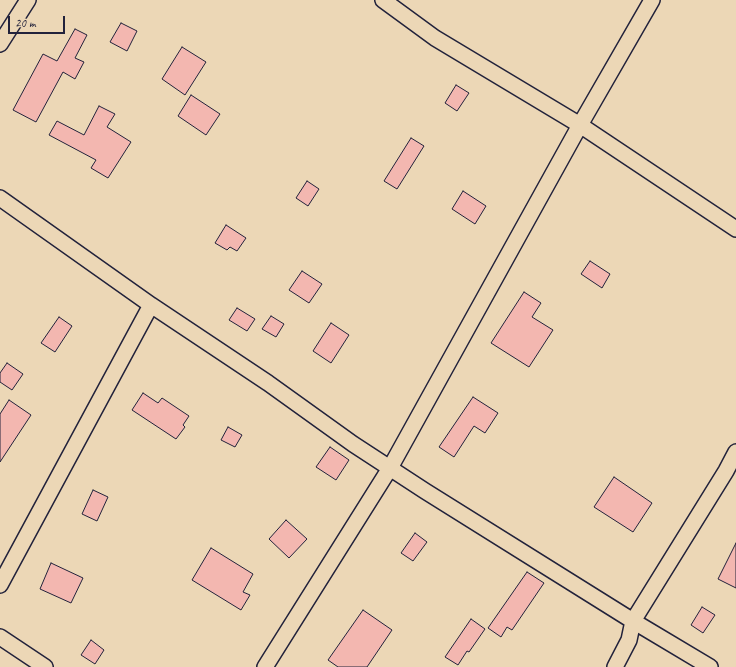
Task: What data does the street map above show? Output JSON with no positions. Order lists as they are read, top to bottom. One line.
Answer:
{"scale_bar":"20 m"}
